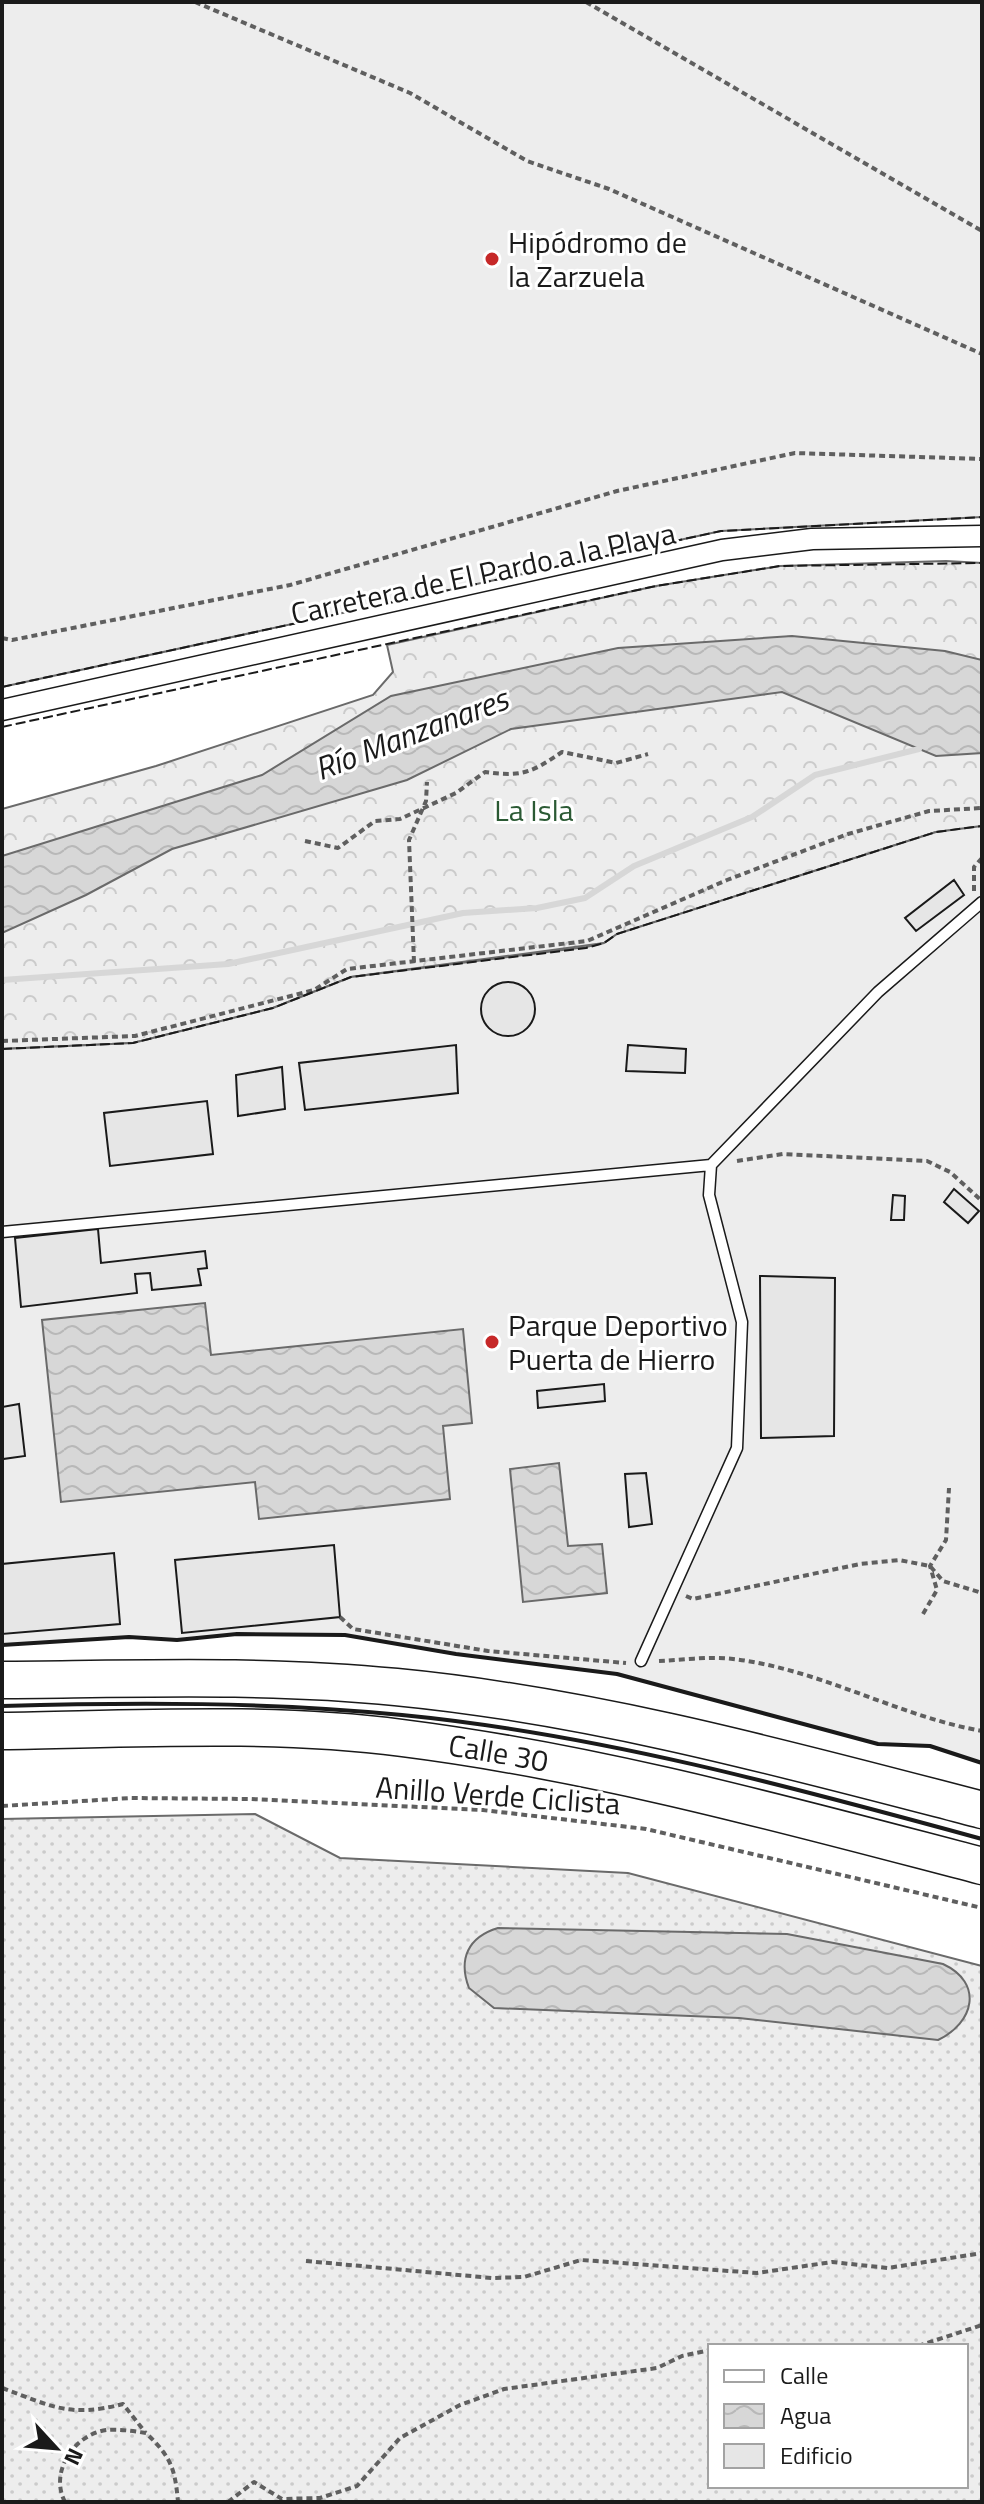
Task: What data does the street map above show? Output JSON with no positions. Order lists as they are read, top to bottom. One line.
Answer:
{"streets":{"highway":["Calle 30"],"street":["Carretera de El Pardo a la Playa"],"path":["Anillo Verde Ciclista"]},"water":["Río Manzanares"],"parks":["La Isla"],"places":["Hipódromo de la Zarzuela","Parque Deportivo Puerta de Hierro"],"legend":["Calle","Agua","Edificio"],"north":"bottom right"}
